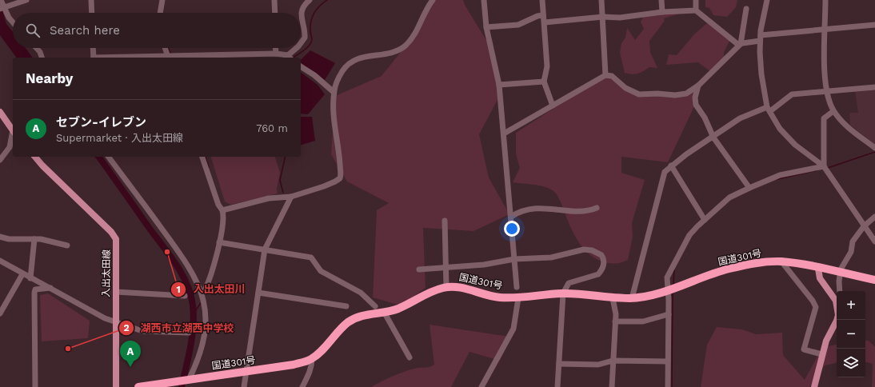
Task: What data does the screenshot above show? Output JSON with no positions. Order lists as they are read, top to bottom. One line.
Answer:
{"streets":{"highway":["国道301号"],"main road":["入出太田線"]},"places":["入出太田川","湖西市立湖西中学校"],"page":{"search":"Search here","heading":"Nearby","list":[{"mark":"A","name":"セブン-イレブン","note":"Supermarket · 入出太田線","value":"760 m"}],"map_buttons":["+","−"],"pins":"A"}}
